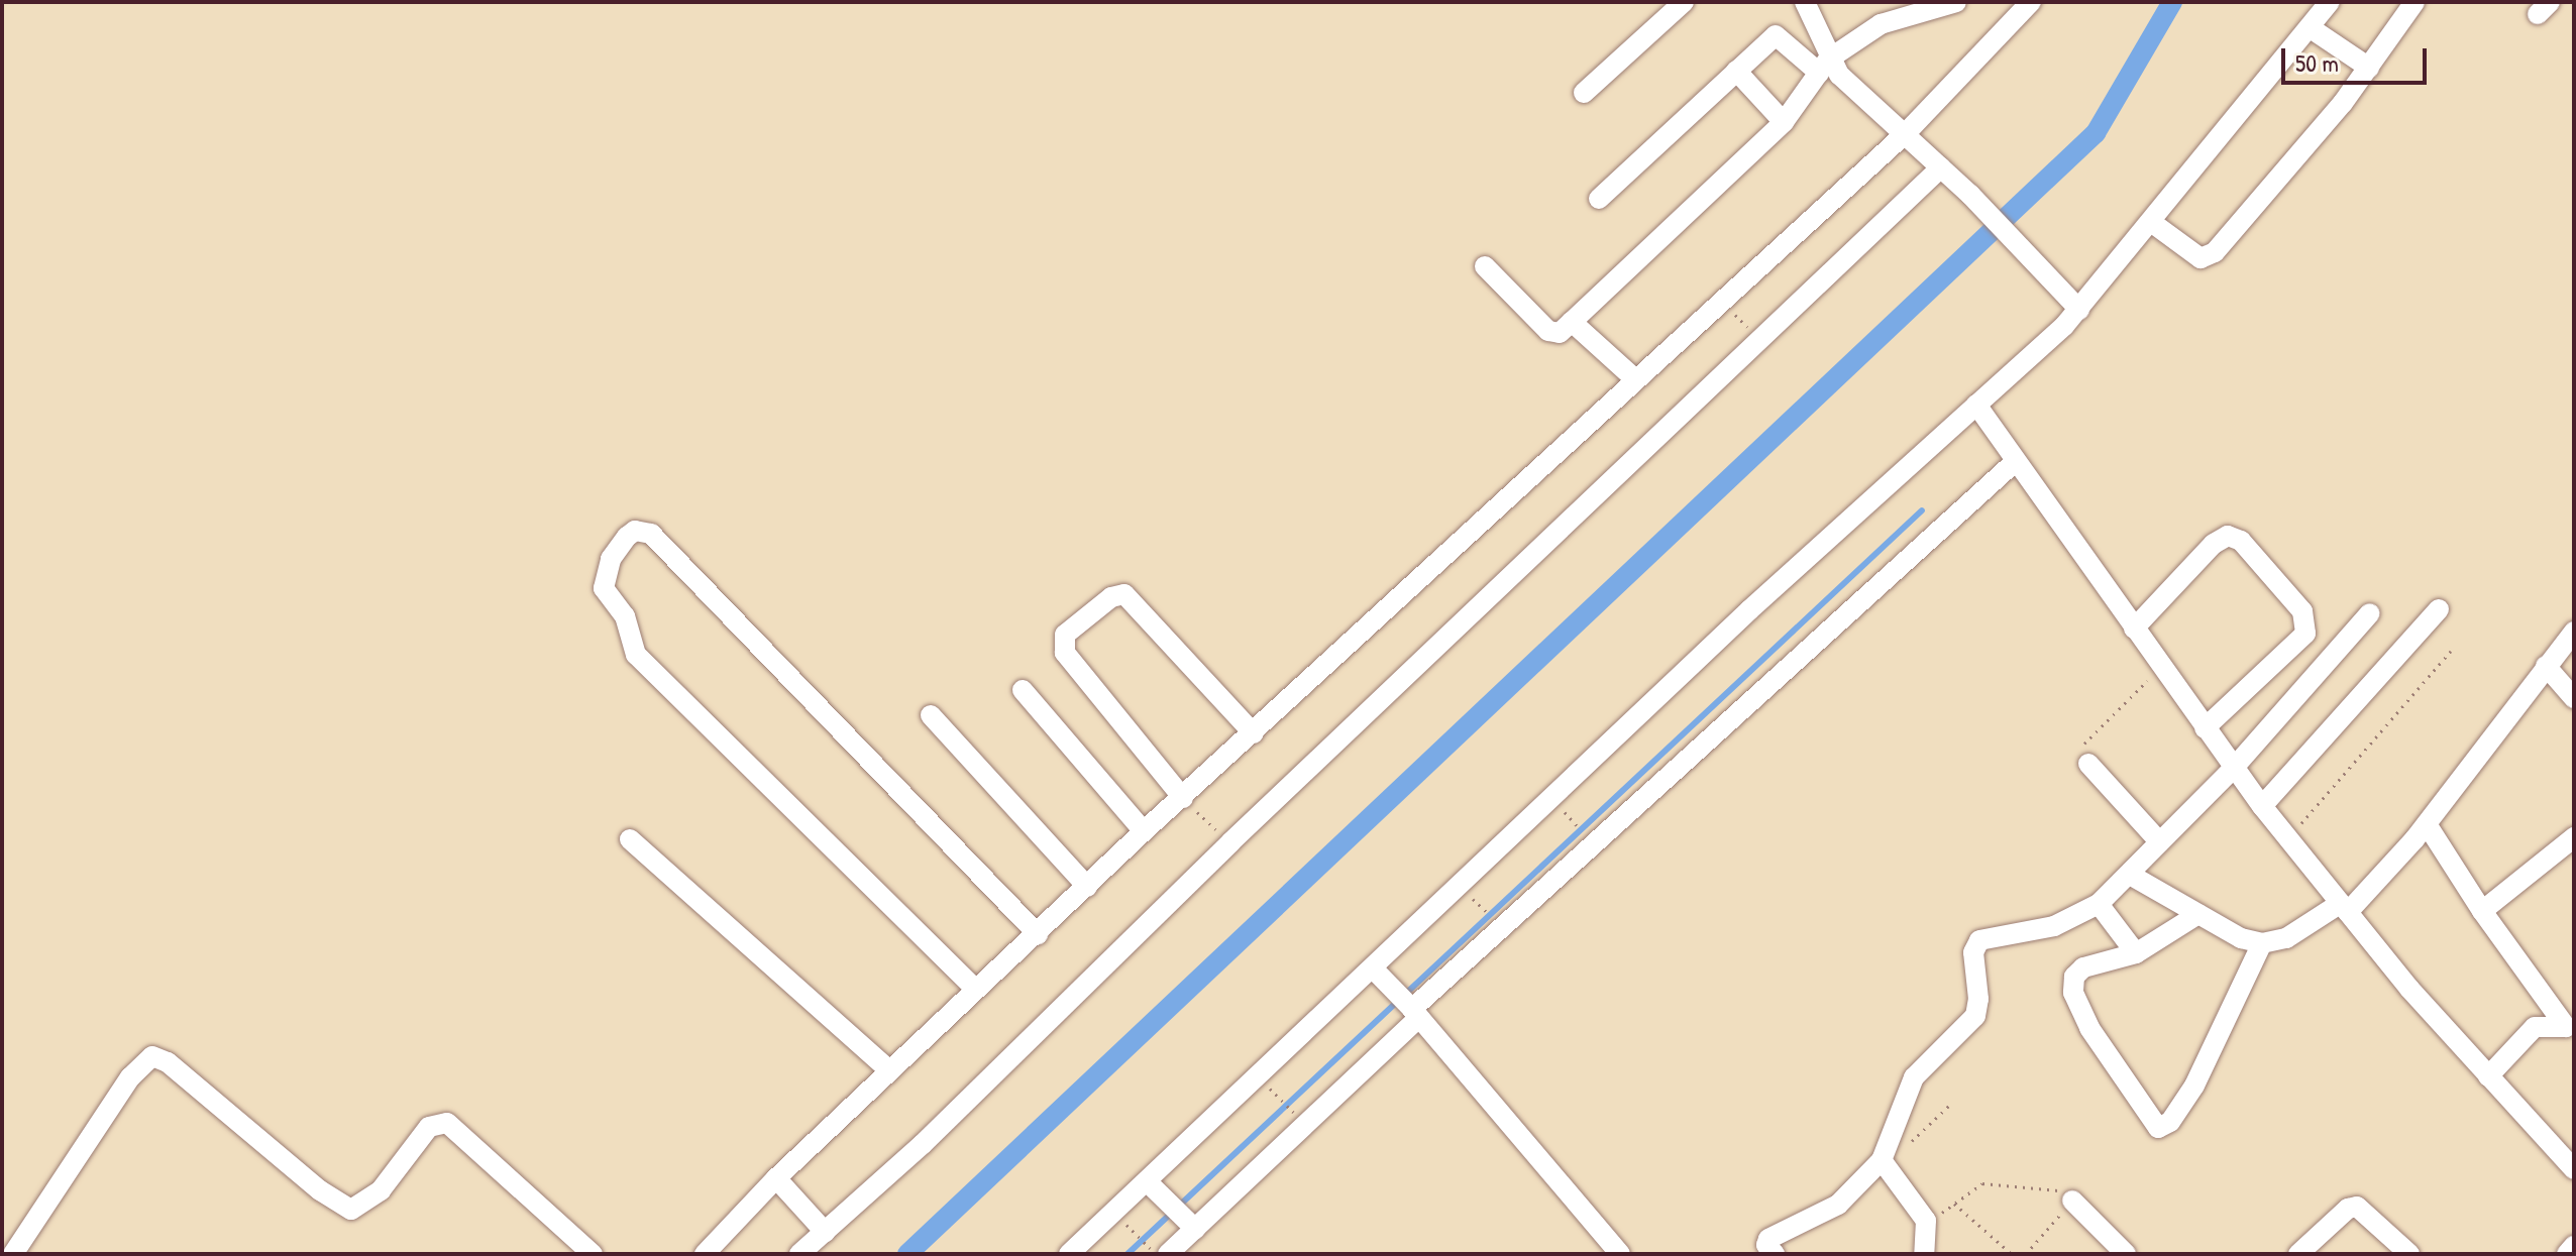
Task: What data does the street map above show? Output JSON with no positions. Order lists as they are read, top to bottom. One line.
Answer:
{"scale_bar":"50 m"}
